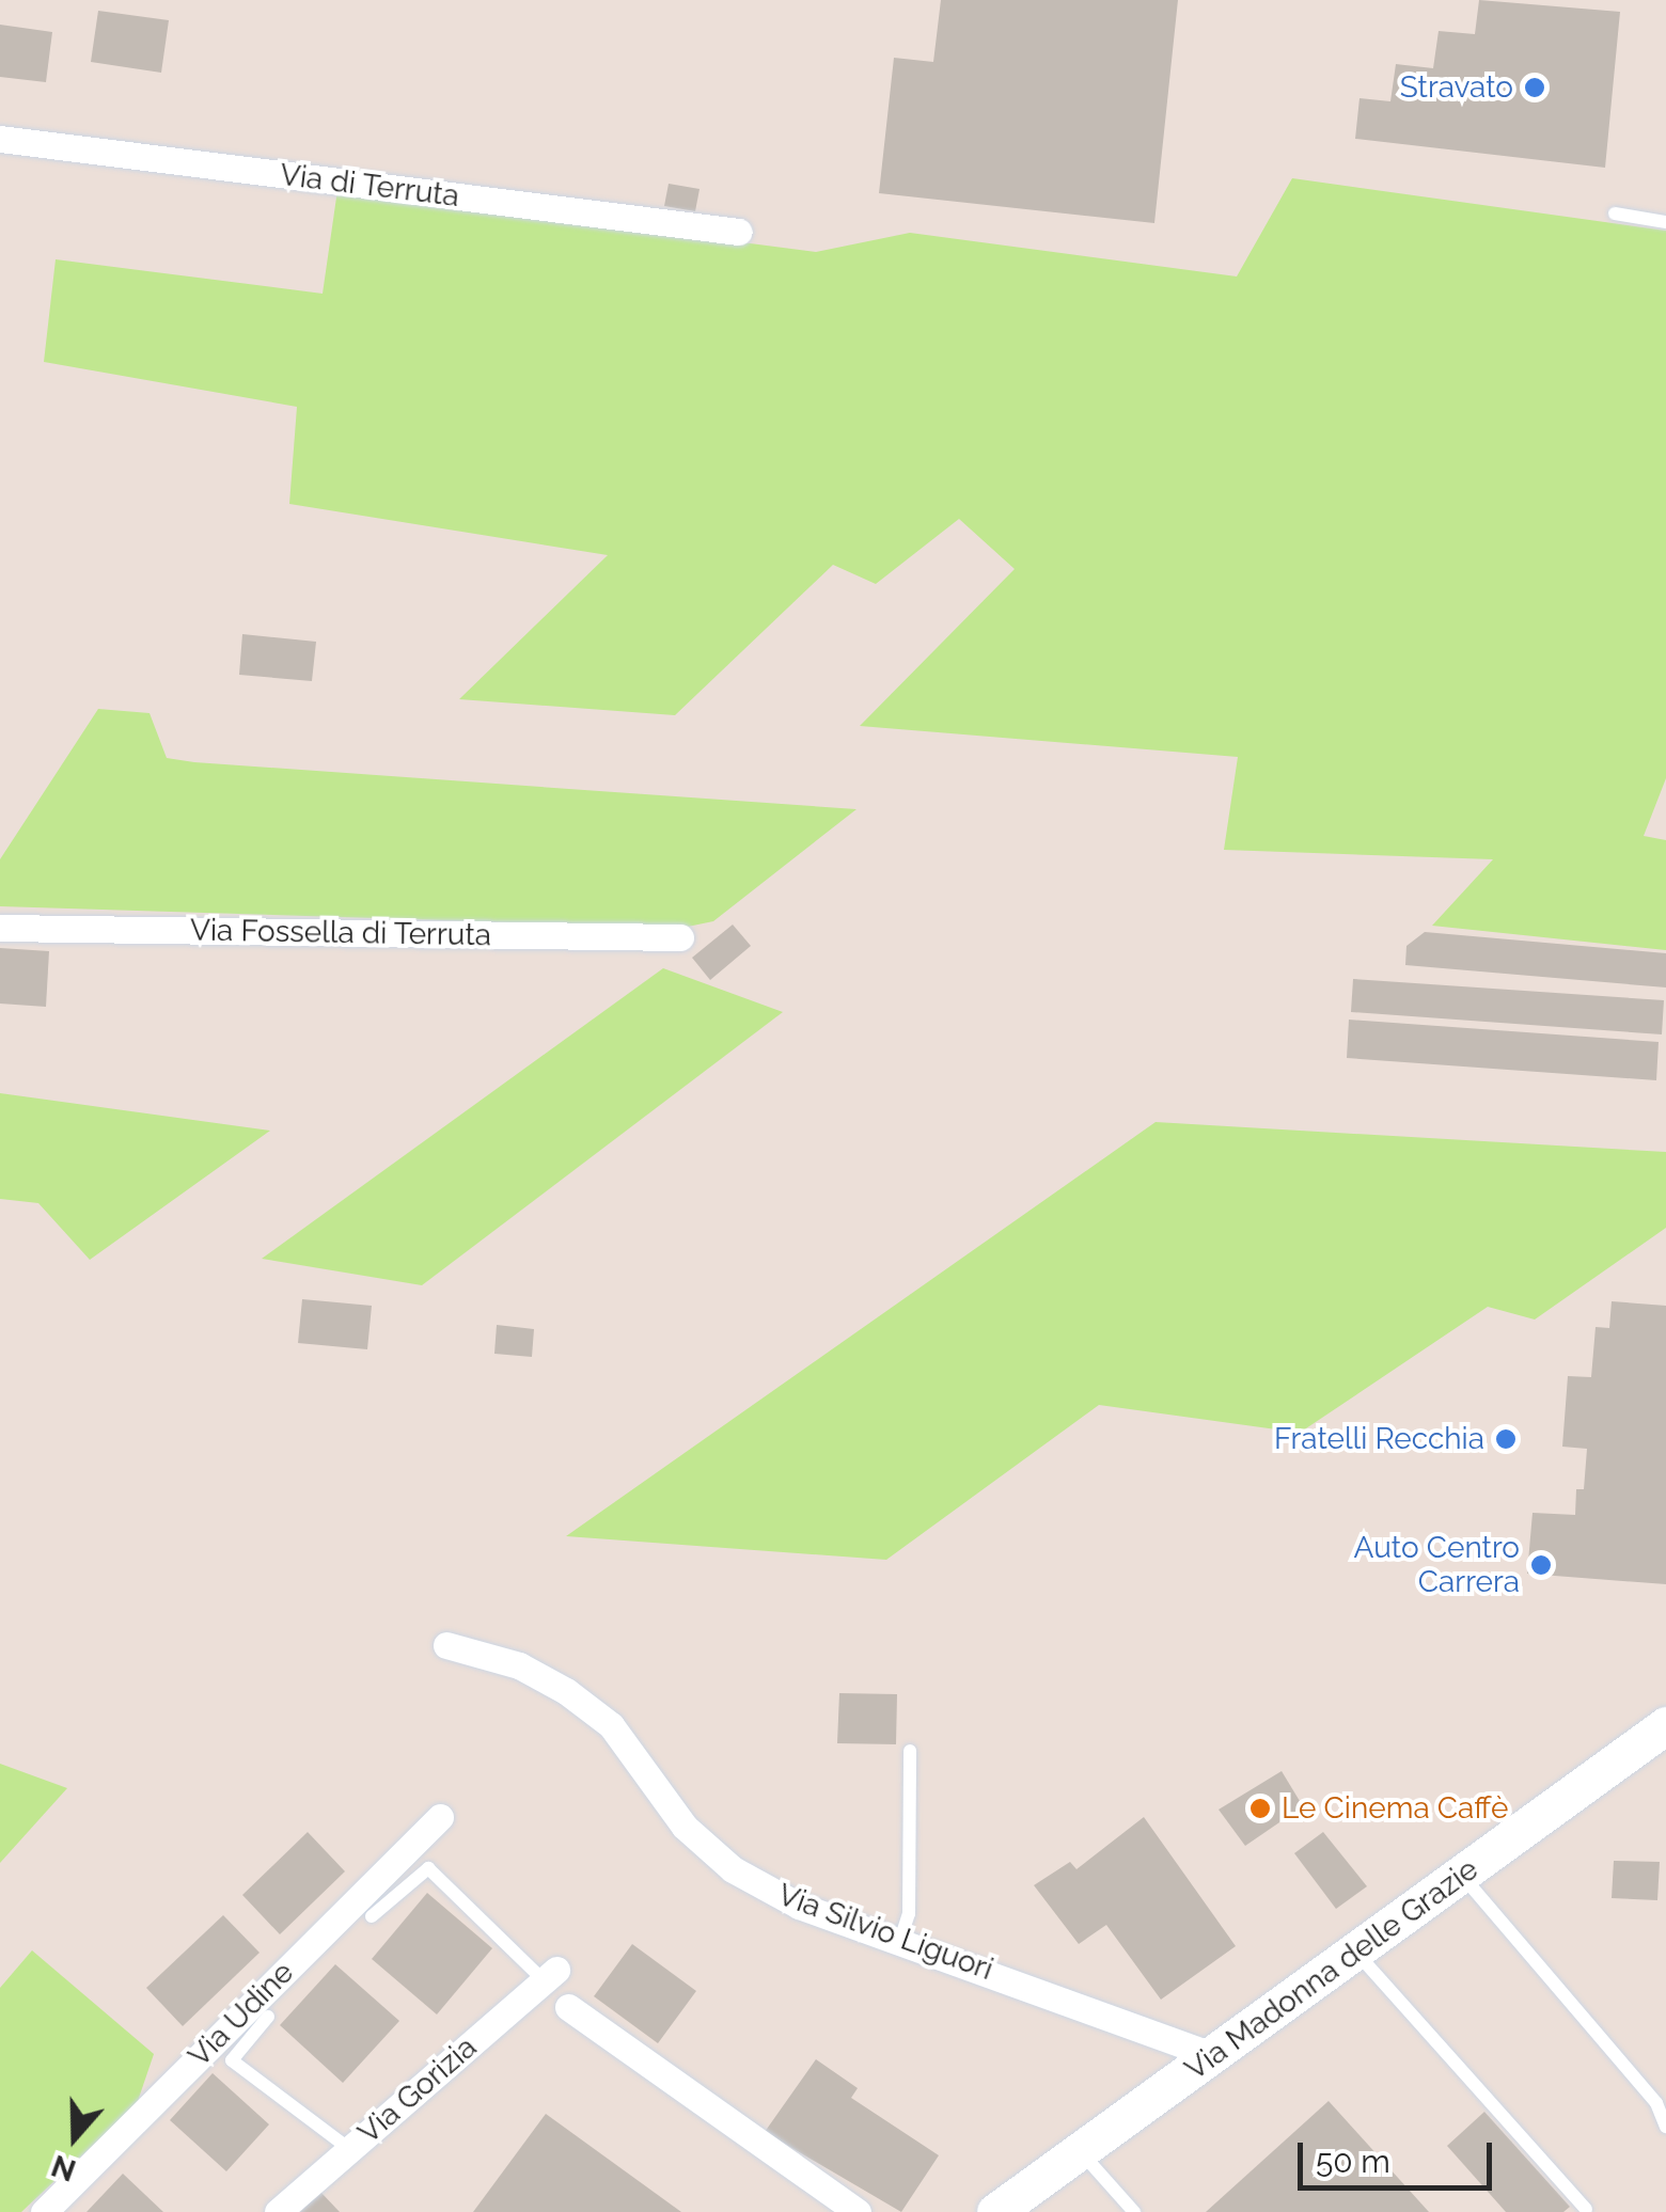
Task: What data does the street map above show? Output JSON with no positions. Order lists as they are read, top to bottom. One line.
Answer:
{"streets":{"street":["Via di Terruta","Via Fossella di Terruta","Via Silvio Liguori","Via Madonna delle Grazie","Via Udine","Via Gorizia"]},"crossings":[["Via Silvio Liguori","Via Madonna delle Grazie"]],"places":["Stravato","Fratelli Recchia","Auto Centro Carrera","Le Cinema Caffè"],"scale_bar":"50 m","north":"bottom"}
